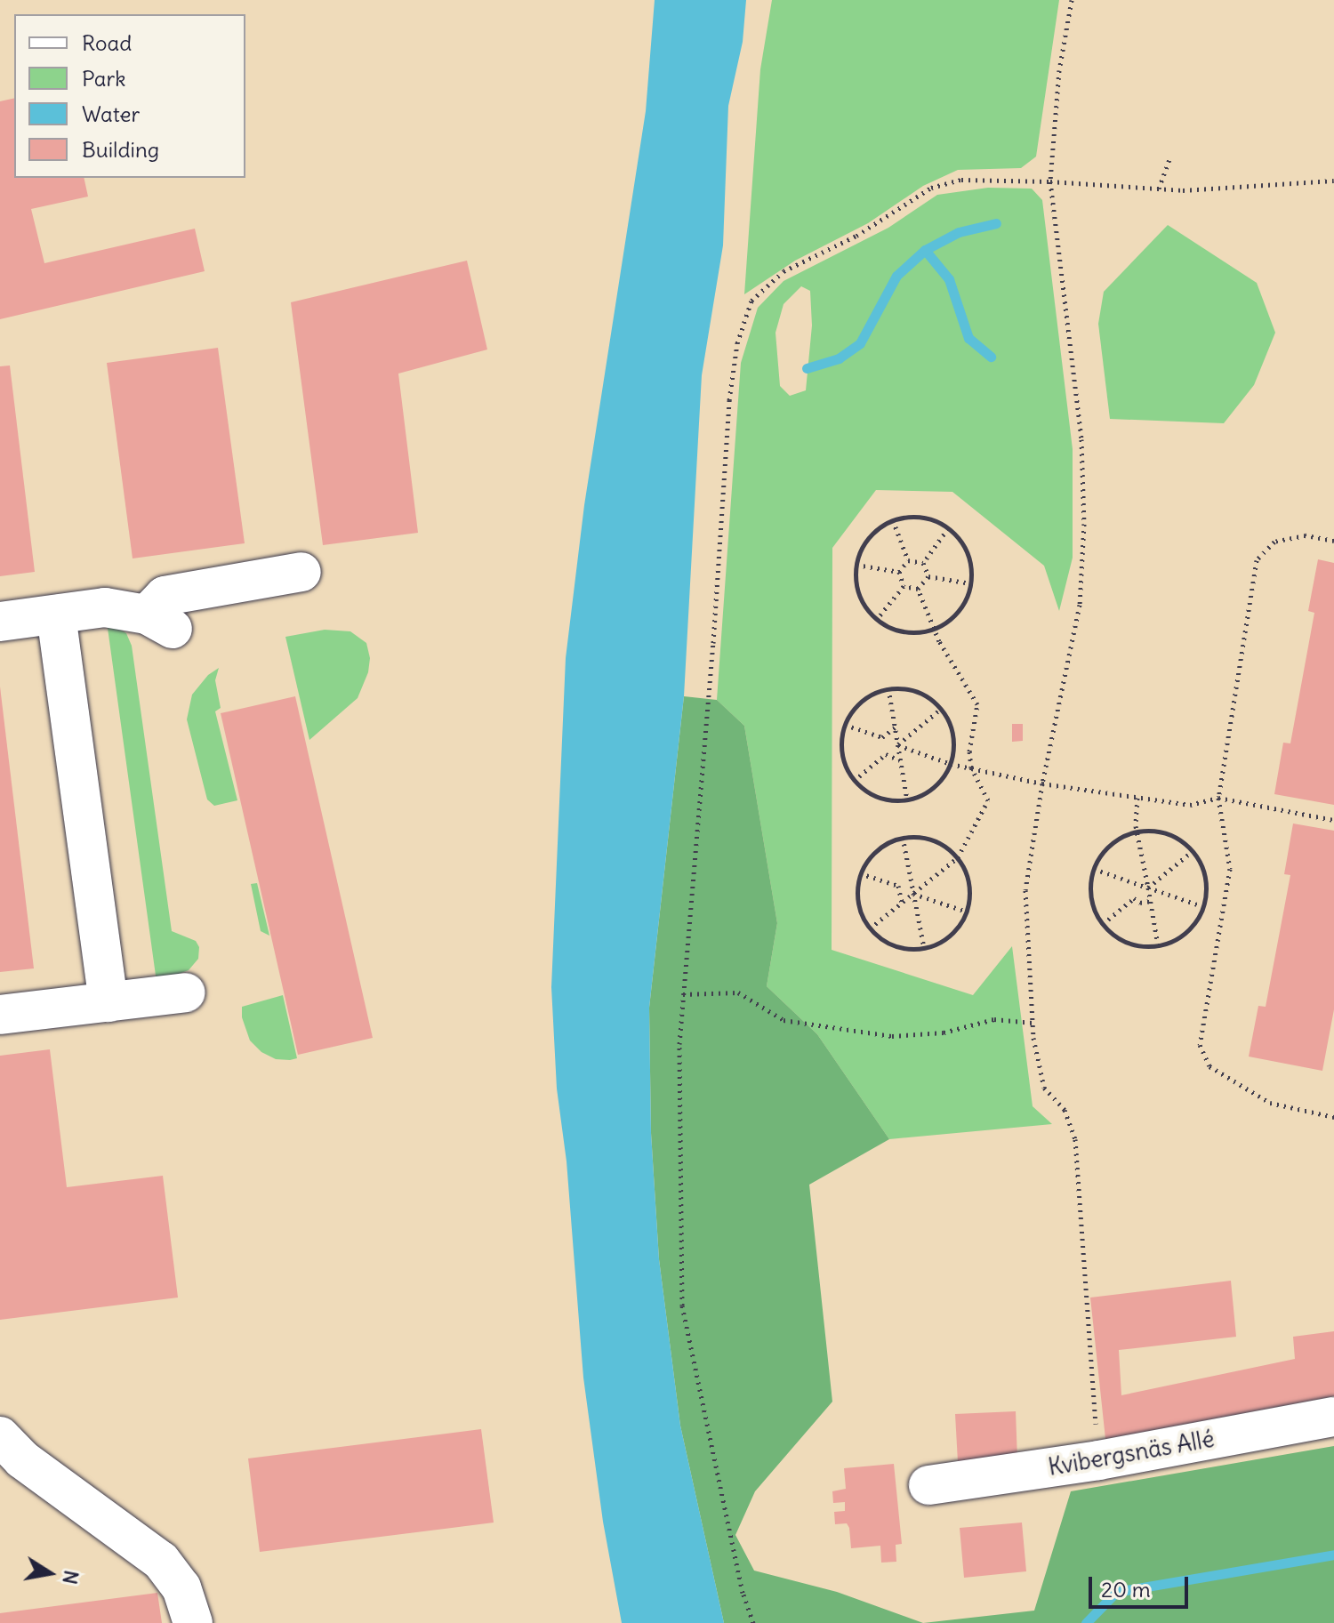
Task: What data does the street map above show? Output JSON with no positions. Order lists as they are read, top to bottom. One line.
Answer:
{"streets":{"lane":["Kvibergsnäs Allé"]},"legend":["Road","Park","Water","Building"],"scale_bar":"20 m","north":"right"}
